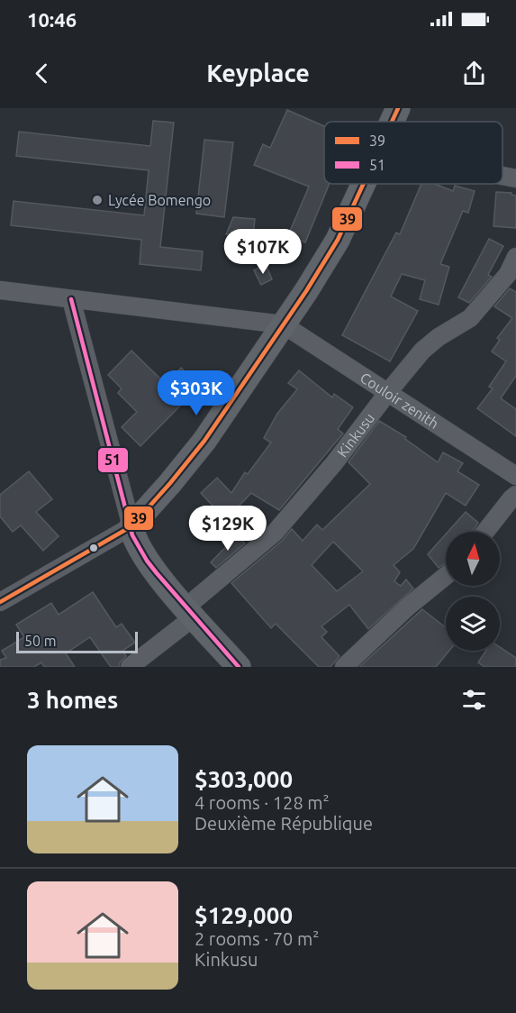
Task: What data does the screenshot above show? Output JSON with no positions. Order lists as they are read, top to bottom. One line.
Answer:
{"streets":{"street":["Couloir zenith","Kinkusu"]},"crossings":[["Couloir zenith","Kinkusu"]],"places":["Lycée Bomengo"],"lines":["transit line 39","transit line 51"],"legend":["39","51"],"scale_bar":"50 m","north":"top","page":{"status":"10:46","header":"Keyplace","price":["$107K","$303K","$129K"],"scale":"50 m","heading":"3 homes","list":[{"name":"$303,000","note":"4 rooms · 128 m² · Deuxième République"},{"name":"$129,000","note":"2 rooms · 70 m² · Kinkusu"}]}}
